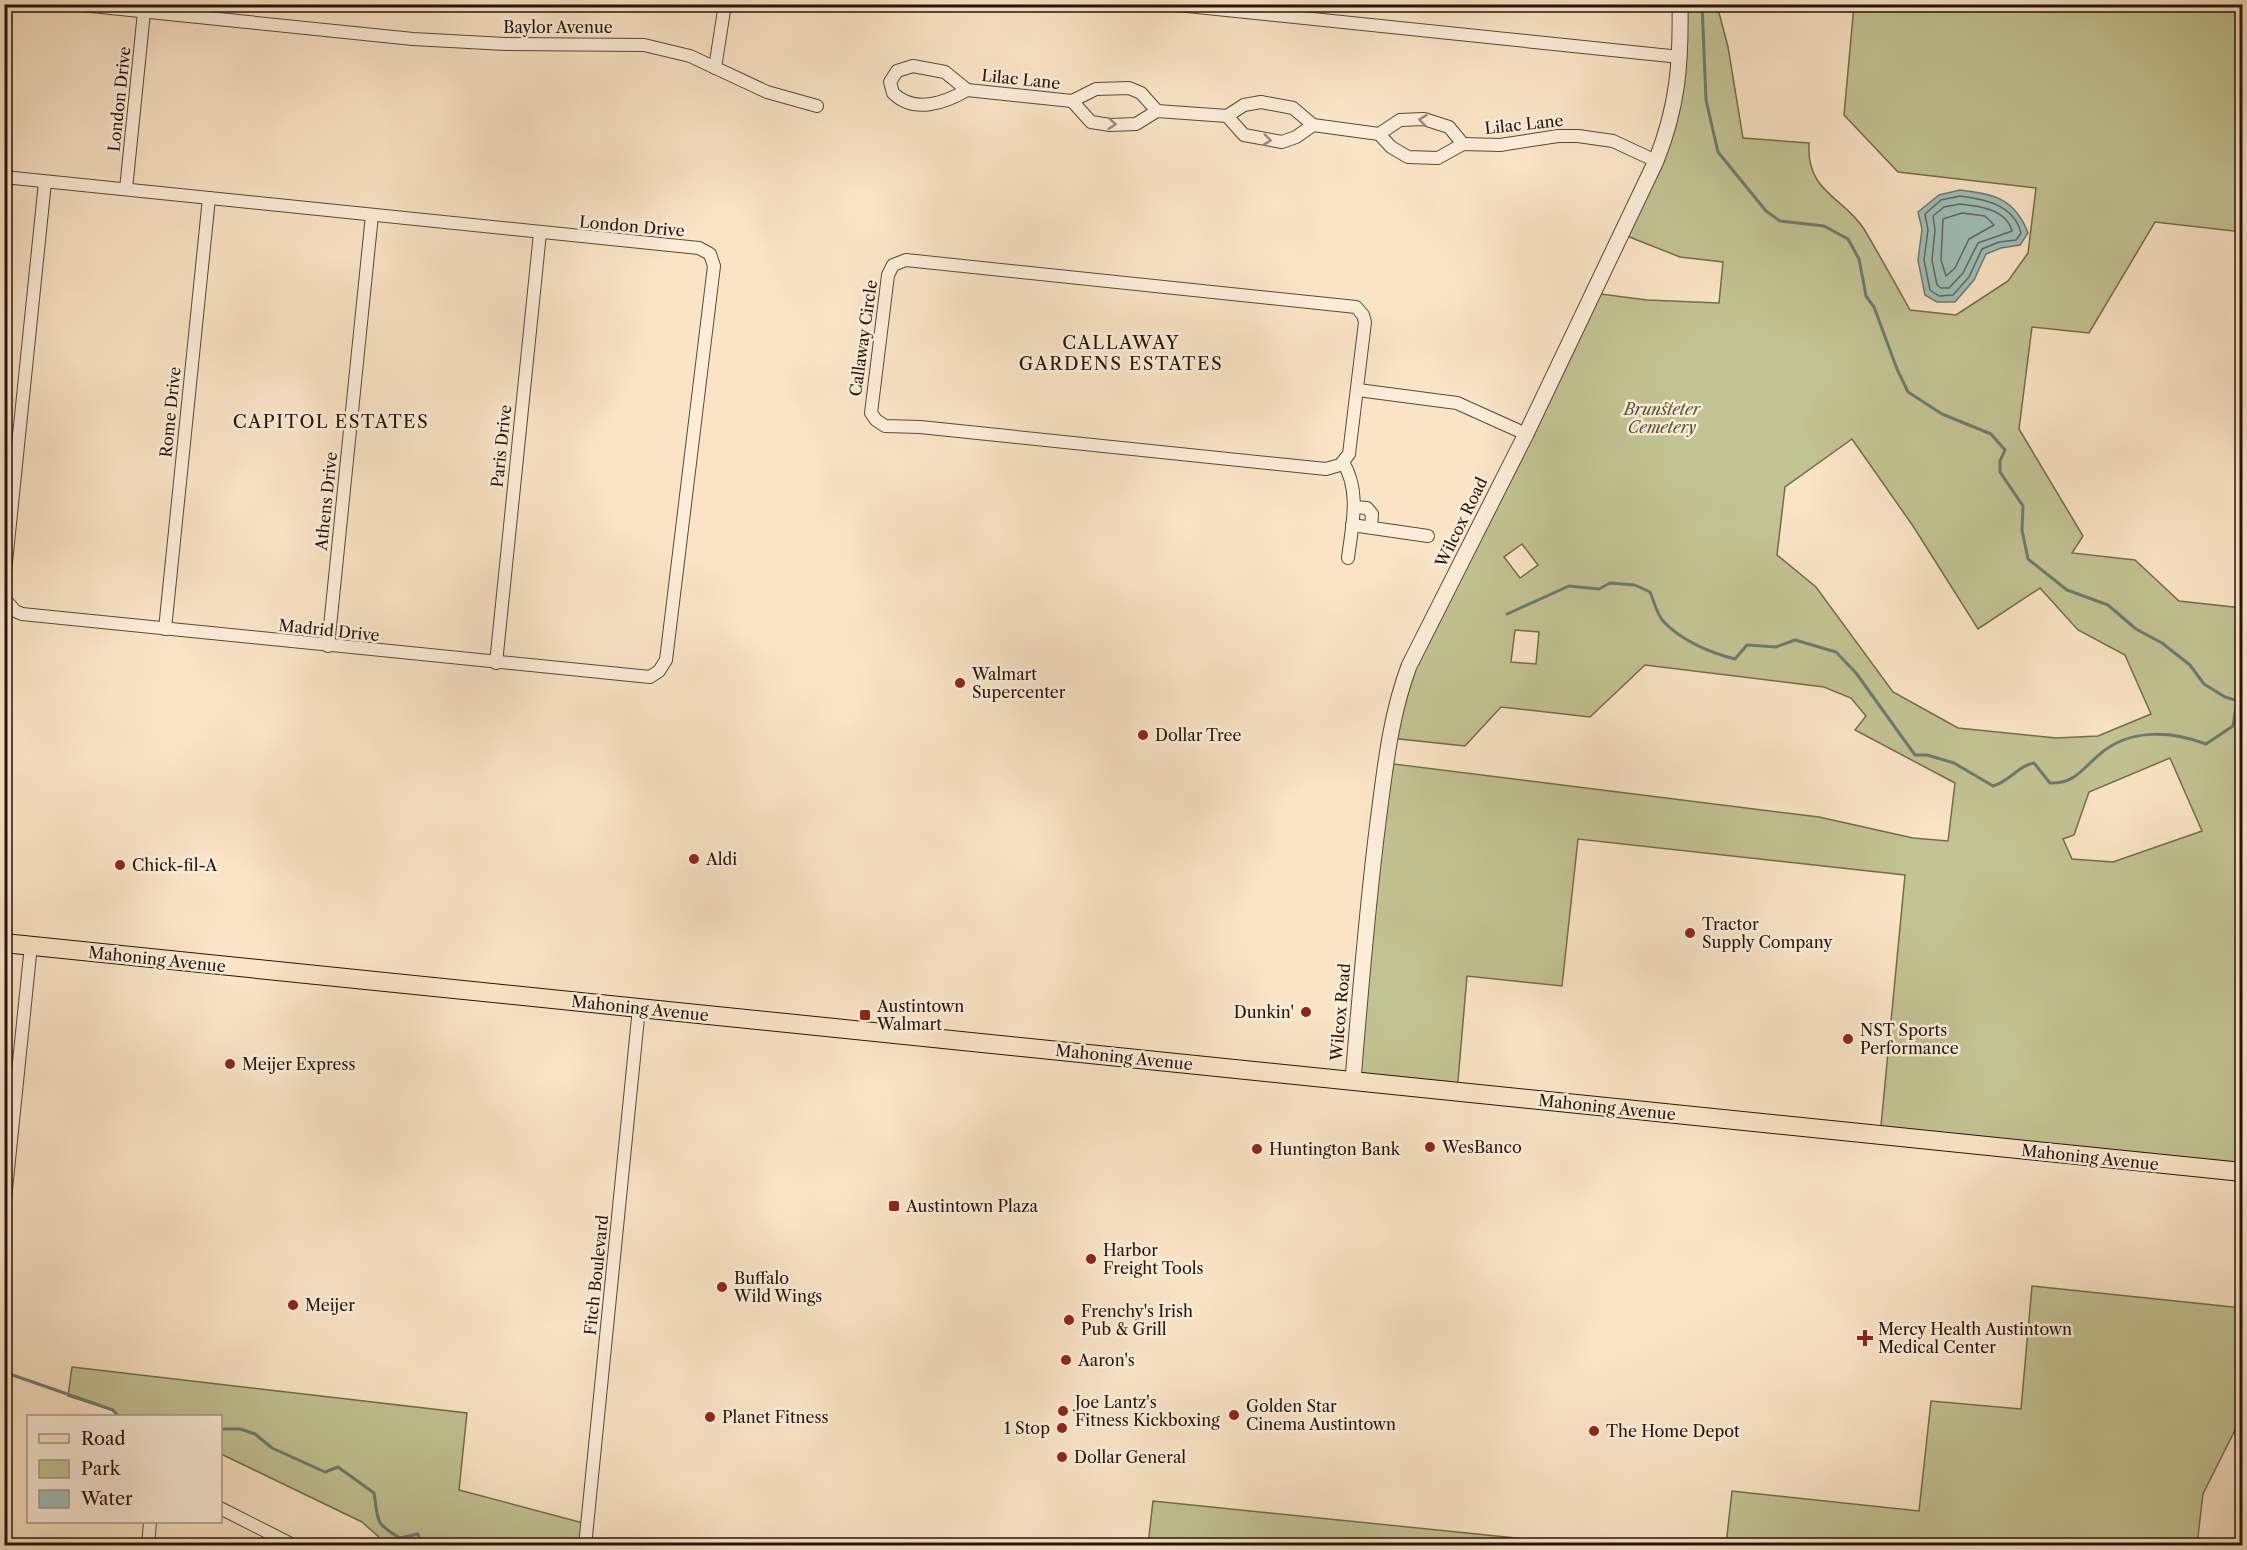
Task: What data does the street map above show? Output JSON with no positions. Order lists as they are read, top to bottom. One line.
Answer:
{"streets":{"main road":["Mahoning Avenue"],"street":["Baylor Avenue","Lilac Lane","London Drive","Callaway Circle","Rome Drive","Paris Drive","Athens Drive","Wilcox Road","Madrid Drive","Fitch Boulevard"]},"crossings":[["Baylor Avenue","London Drive"],["Lilac Lane","Wilcox Road"],["London Drive","Rome Drive"],["London Drive","Paris Drive"],["London Drive","Athens Drive"],["London Drive","Madrid Drive"],["Rome Drive","Madrid Drive"],["Paris Drive","Madrid Drive"],["Athens Drive","Madrid Drive"],["Wilcox Road","Mahoning Avenue"],["Mahoning Avenue","Fitch Boulevard"]],"districts":["CALLAWAY GARDENS ESTATES","CAPITOL ESTATES"],"parks":["Brunsteter Cemetery"],"places":{"other":["Walmart Supercenter","Dollar Tree","Aldi","Chick-fil-A","Tractor Supply Company","Dunkin'","NST Sports Performance","Meijer Express","WesBanco","Huntington Bank","Harbor Freight Tools","Buffalo Wild Wings","Meijer","Frenchy's Irish Pub & Grill","Aaron's","Joe Lantz's Fitness Kickboxing","Golden Star Cinema Austintown","Planet Fitness","1 Stop","The Home Depot","Dollar General"],"transit":["Austintown Walmart","Austintown Plaza"],"health":["Mercy Health Austintown Medical Center"]},"legend":["Road","Park","Water"]}
